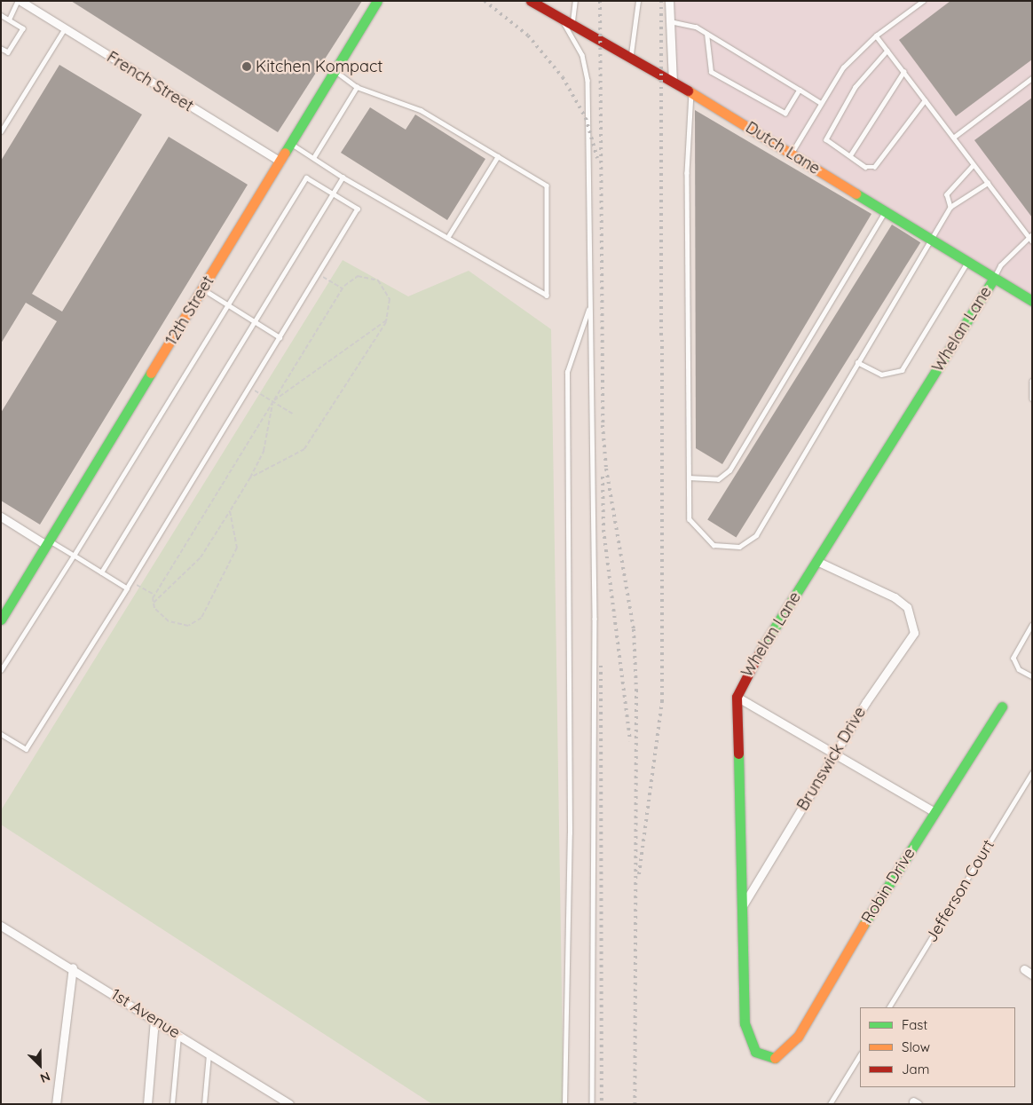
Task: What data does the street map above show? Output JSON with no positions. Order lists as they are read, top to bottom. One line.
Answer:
{"streets":{"street":["French Street","Dutch Lane","12th Street","Whelan Lane","Brunswick Drive","Robin Drive","1st Avenue"],"lane":["Jefferson Court"]},"crossings":[["French Street","12th Street"],["Dutch Lane","Whelan Lane"],["Whelan Lane","Brunswick Drive"],["Whelan Lane","Robin Drive"]],"places":["Kitchen Kompact"],"legend":["Fast","Slow","Jam"],"north":"bottom right"}
